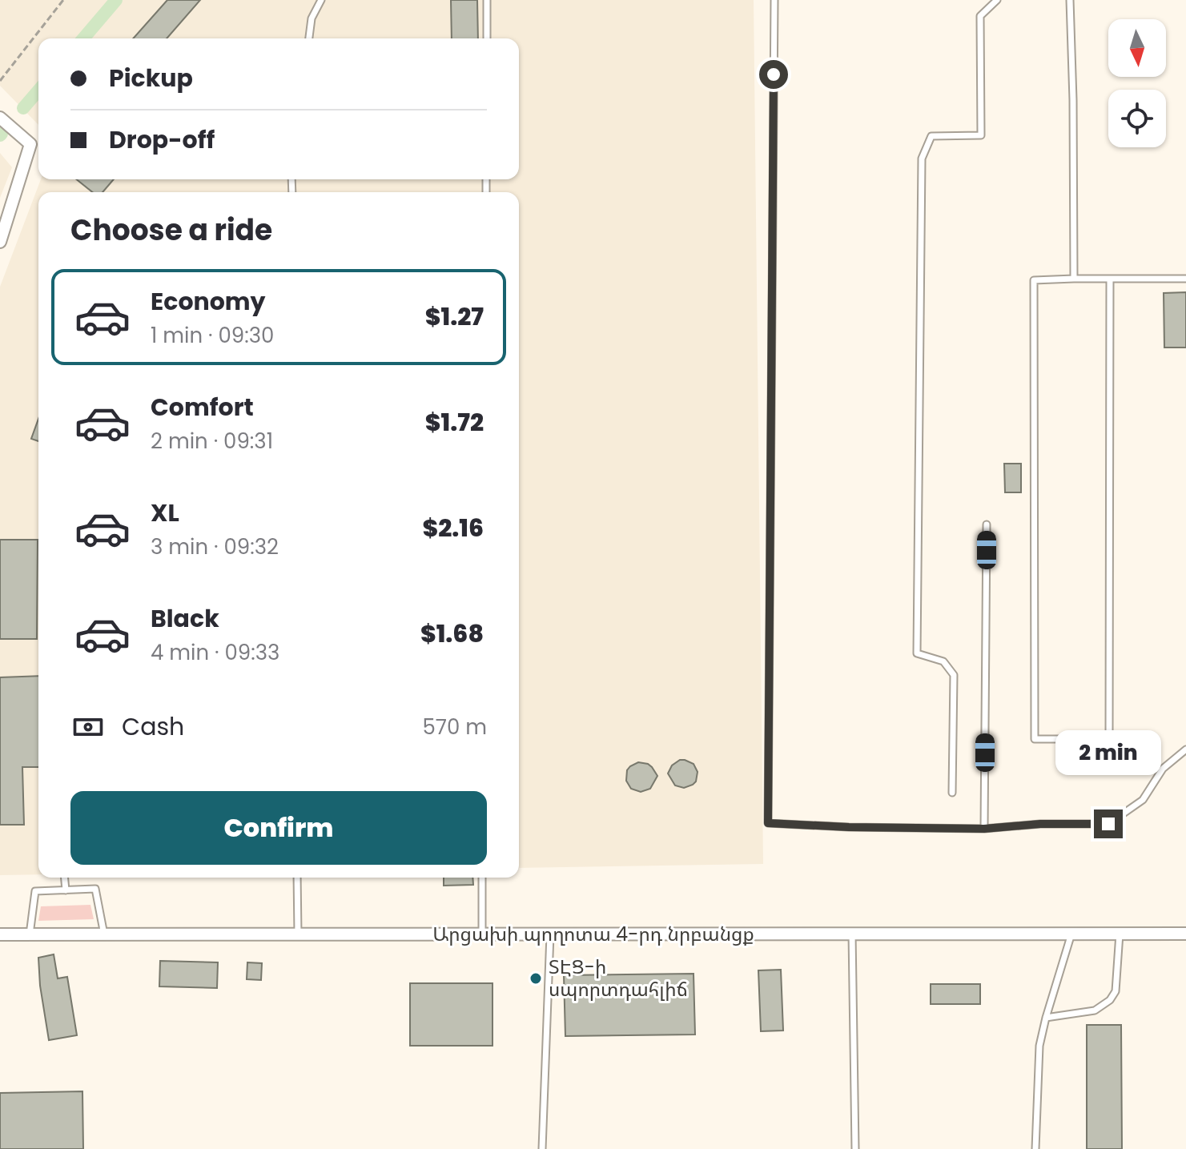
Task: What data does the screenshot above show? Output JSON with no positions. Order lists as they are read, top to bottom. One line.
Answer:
{"streets":{"street":["Արցախի պողոտա 4-րդ նրբանցք"]},"places":["ՏԷՑ-ի սպորտդահլիճ"],"north":"bottom","page":{"banner":["Pickup","Drop-off"],"heading":"Choose a ride","list":[{"name":"Economy","note":"1 min · 09:30","value":"$1.27"},{"name":"Comfort","note":"2 min · 09:31","value":"$1.72"},{"name":"XL","note":"3 min · 09:32","value":"$2.16"},{"name":"Black","note":"4 min · 09:33","value":"$1.68"}],"pay":["Cash","570 m"],"bubble":"2 min","buttons":"Confirm"}}
